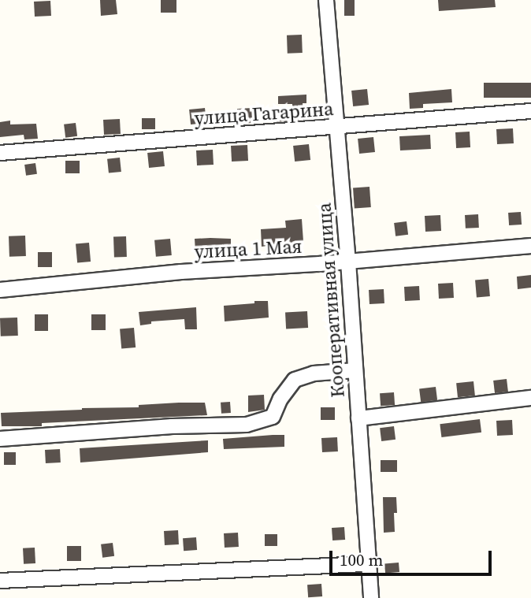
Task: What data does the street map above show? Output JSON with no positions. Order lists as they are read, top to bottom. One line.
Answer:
{"streets":{"street":["улица Гагарина","улица 1 Мая","Кооперативная улица"]},"crossings":[["улица Гагарина","Кооперативная улица"],["улица 1 Мая","Кооперативная улица"]],"scale_bar":"100 m"}
